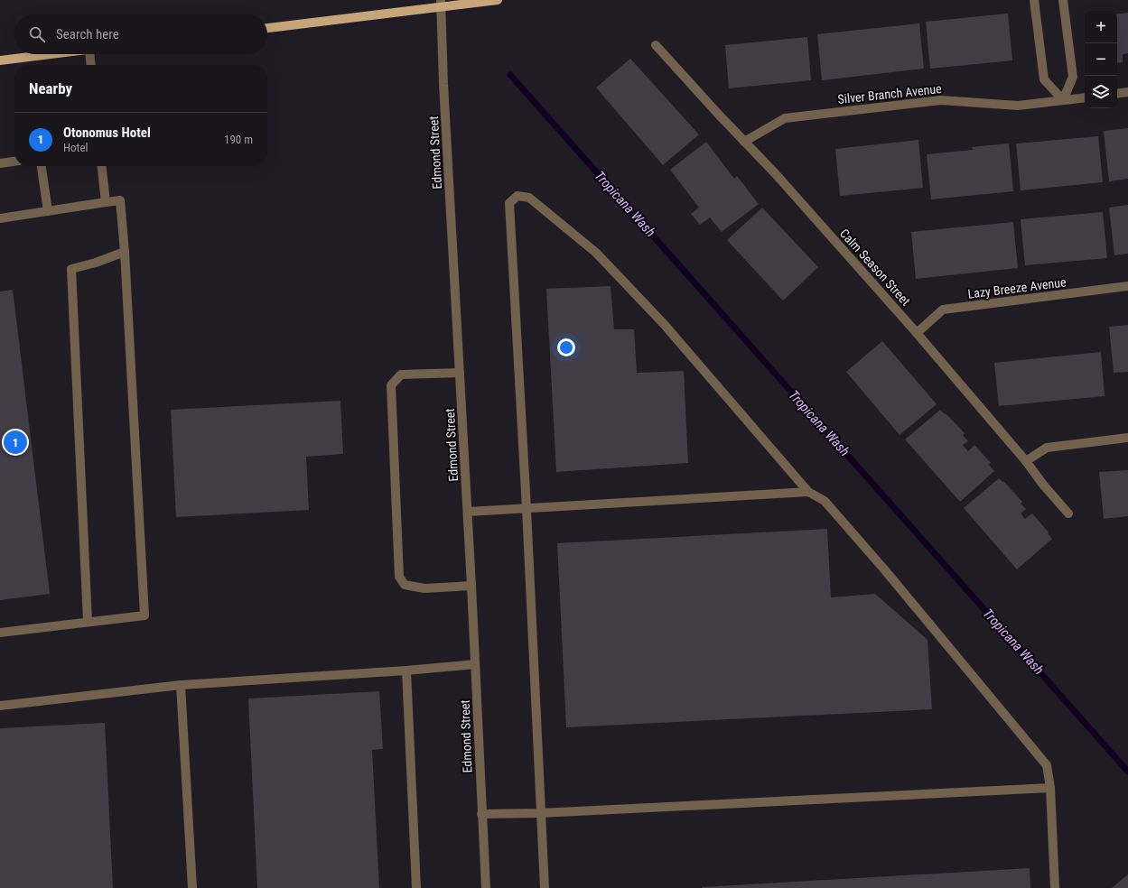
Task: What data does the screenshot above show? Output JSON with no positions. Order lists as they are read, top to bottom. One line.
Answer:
{"streets":{"street":["Silver Branch Avenue","Edmond Street","Calm Season Street","Lazy Breeze Avenue"]},"crossings":[["Silver Branch Avenue","Calm Season Street"],["Calm Season Street","Lazy Breeze Avenue"]],"water":["Tropicana Wash"],"page":{"map_buttons":["+","−"],"search":"Search here","heading":"Nearby","list":[{"mark":"1","name":"Otonomus Hotel","note":"Hotel","value":"190 m"}],"pins":"1"}}
